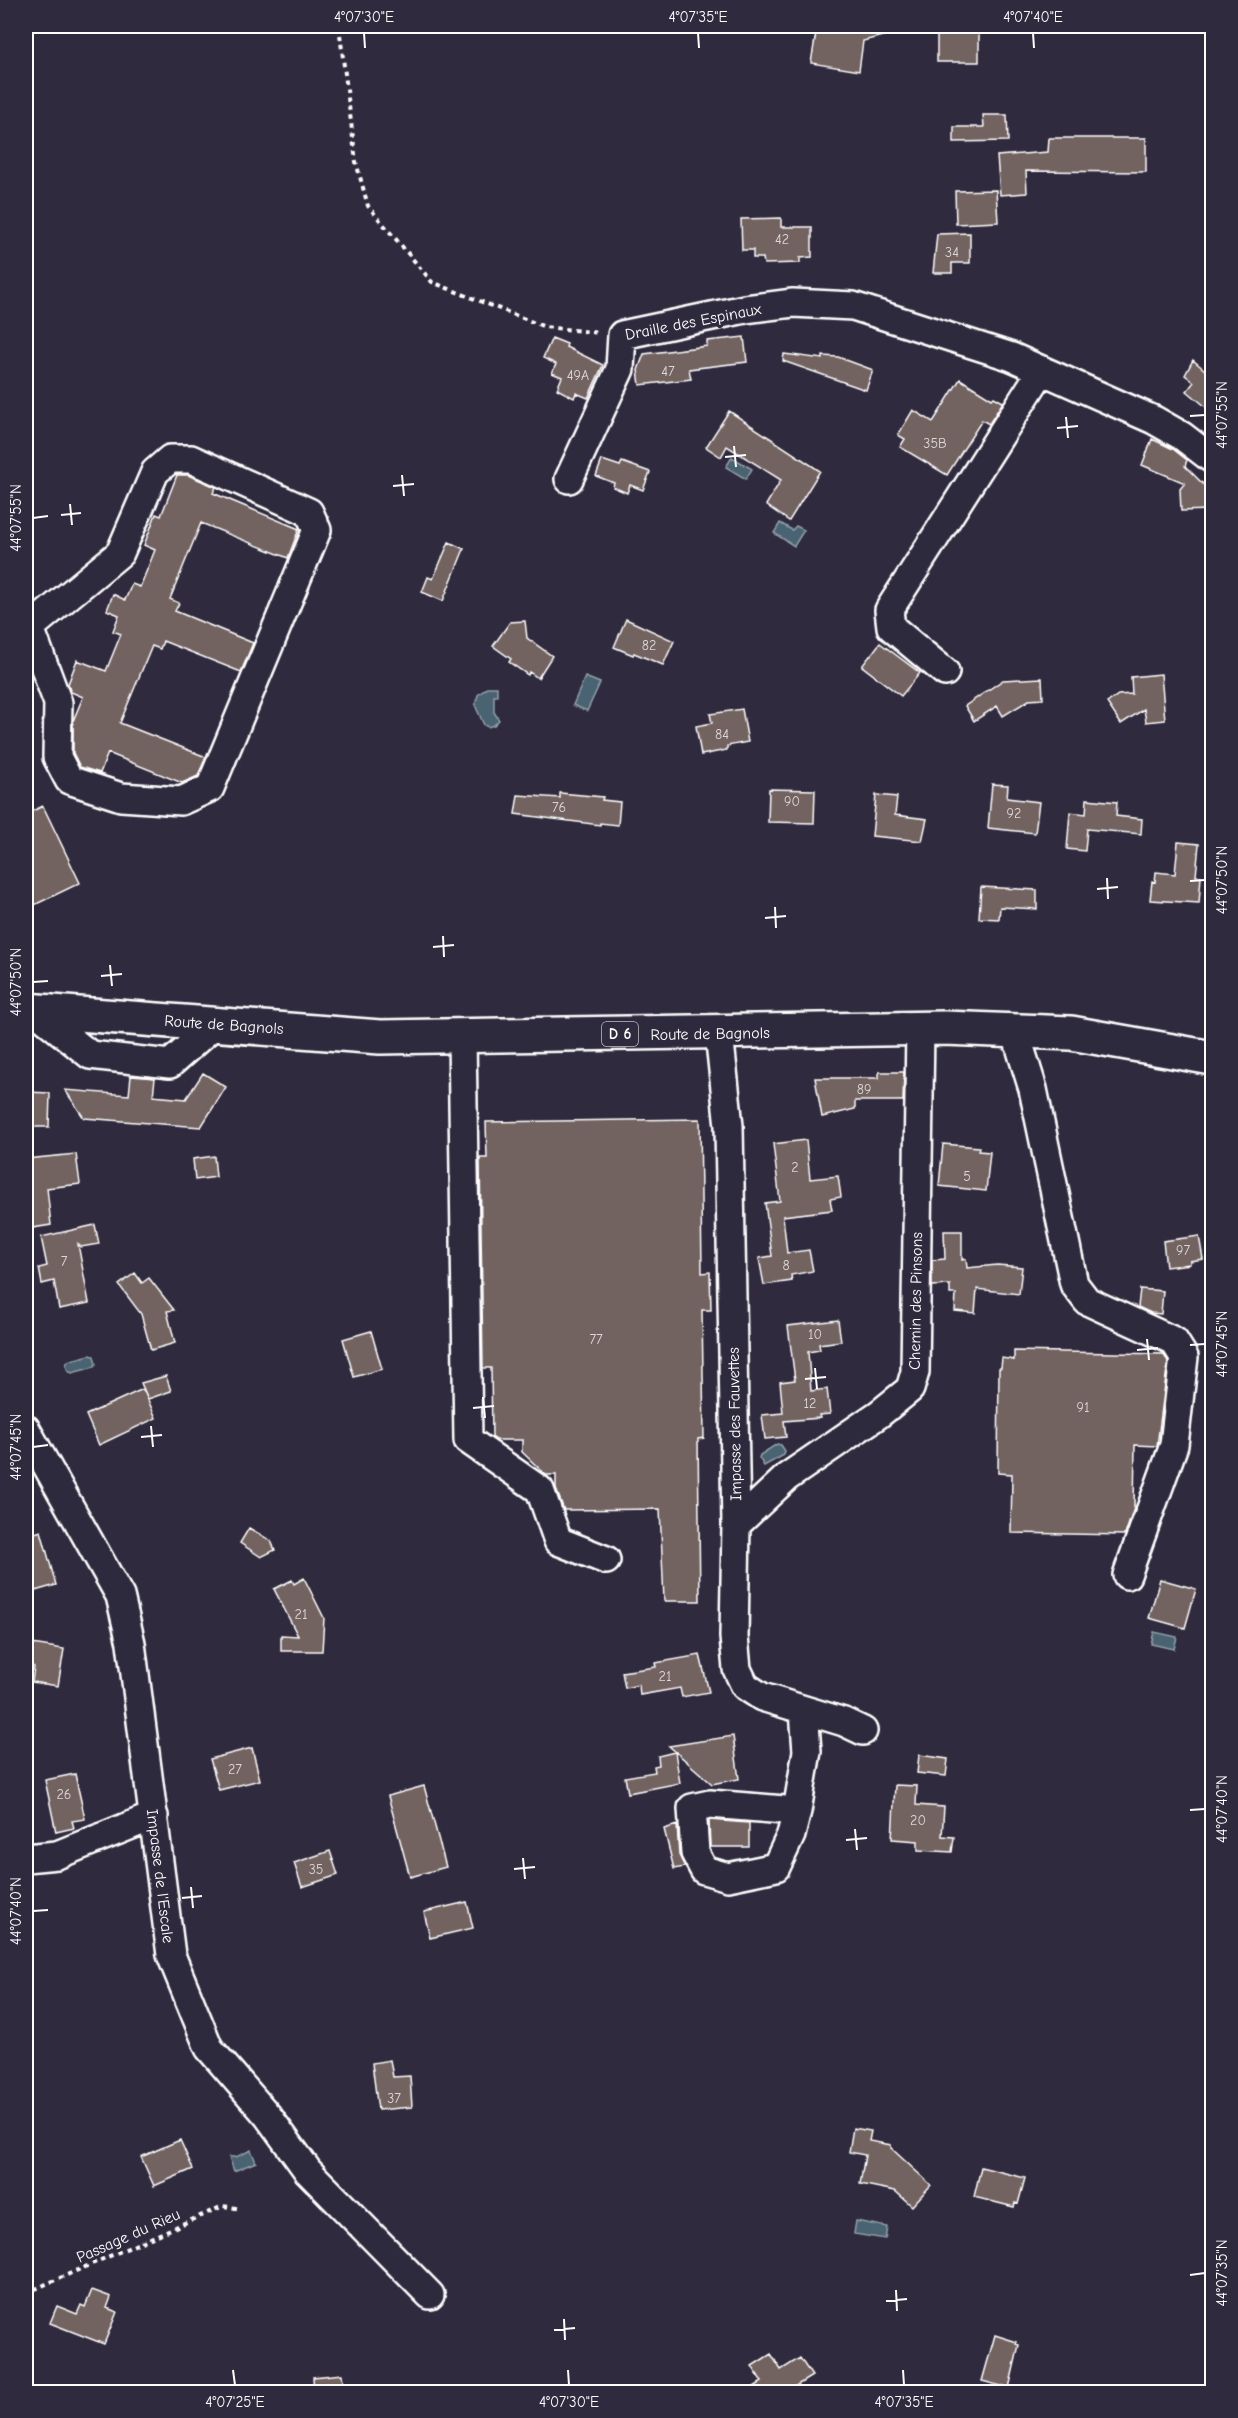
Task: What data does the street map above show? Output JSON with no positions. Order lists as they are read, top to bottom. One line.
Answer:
{"streets":{"main road":["Route de Bagnols","D 6"],"street":["Draille des Espinaux","Chemin des Pinsons","Impasse des Fauvettes","Impasse de l'Escale"],"path":["Passage du Rieu"]},"crossings":[["Route de Bagnols","Chemin des Pinsons"],["Route de Bagnols","Impasse des Fauvettes"],["Chemin des Pinsons","Impasse des Fauvettes"]],"house_numbers":["42","34","47","49A","35B","82","84","90","76","92","89","2","5","97","7","8","10","77","12","91","21","21","27","26","20","35","37"],"coordinates":["4°07'30\"E","4°07'35\"E","4°07'40\"E","44°07'55\"N","44°07'50\"N","44°07'45\"N","44°07'40\"N","44°07'35\"N","4°07'25\"E"]}
